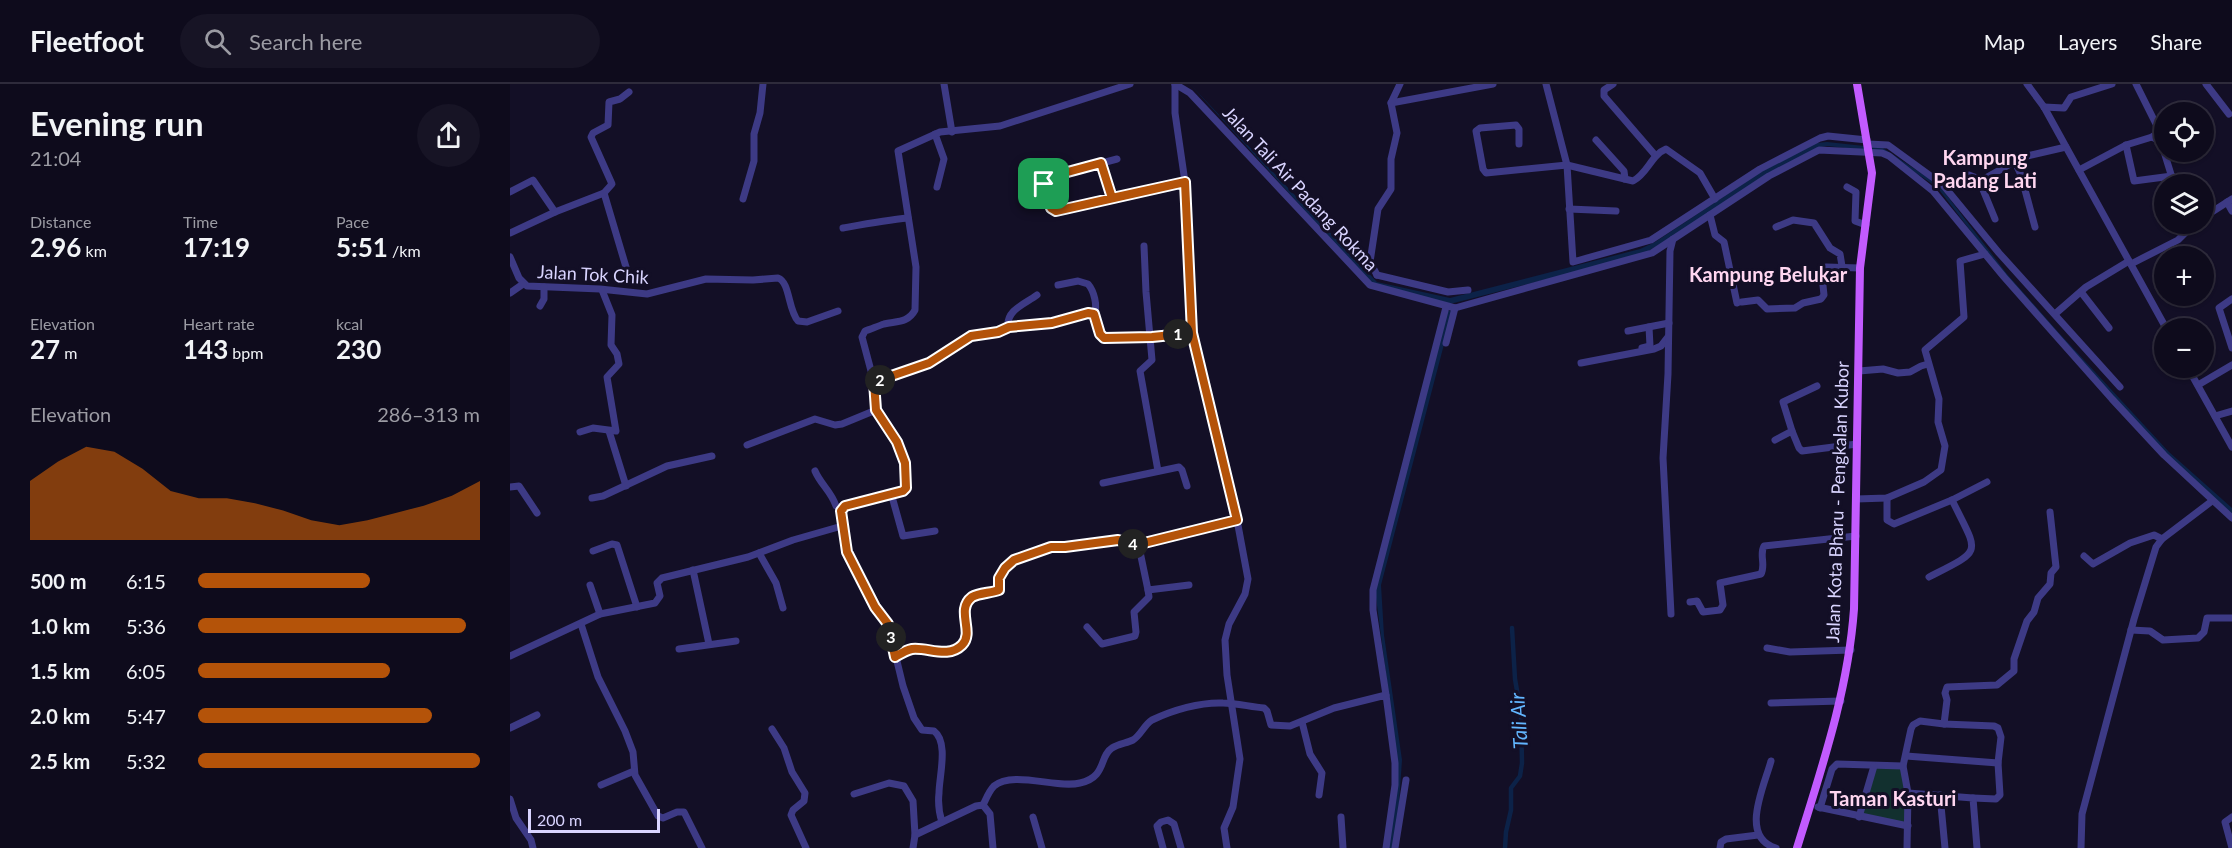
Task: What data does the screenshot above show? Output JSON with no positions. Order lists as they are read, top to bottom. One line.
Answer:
{"streets":{"main road":["Jalan Kota Bharu - Pengkalan Kubor"],"street":["Jalan Tali Air Padang Rokma","Jalan Tok Chik"]},"districts":["Kampung Padang Lati","Kampung Belukar","Taman Kasturi"],"water":["Tali Air"],"scale_bar":"200 m","page":{"header":"Fleetfoot","search":"Search here","nav":["Map","Layers","Share"],"heading":["Evening run","21:04"],"map_buttons":["+","−"],"stats":[["Distance","2.96 km"],["Time","17:19"],["Pace","5:51 /km"],["Elevation","27 m"],["Heart rate","143 bpm"],["kcal","230"]],"pins":["1","2","4","3"],"chart":["Elevation","286–313 m"],"list":[{"name":"500 m","note":"6:15"},{"name":"1.0 km","note":"5:36"},{"name":"1.5 km","note":"6:05"},{"name":"2.0 km","note":"5:47"},{"name":"2.5 km","note":"5:32"}],"scale":"200 m"}}
